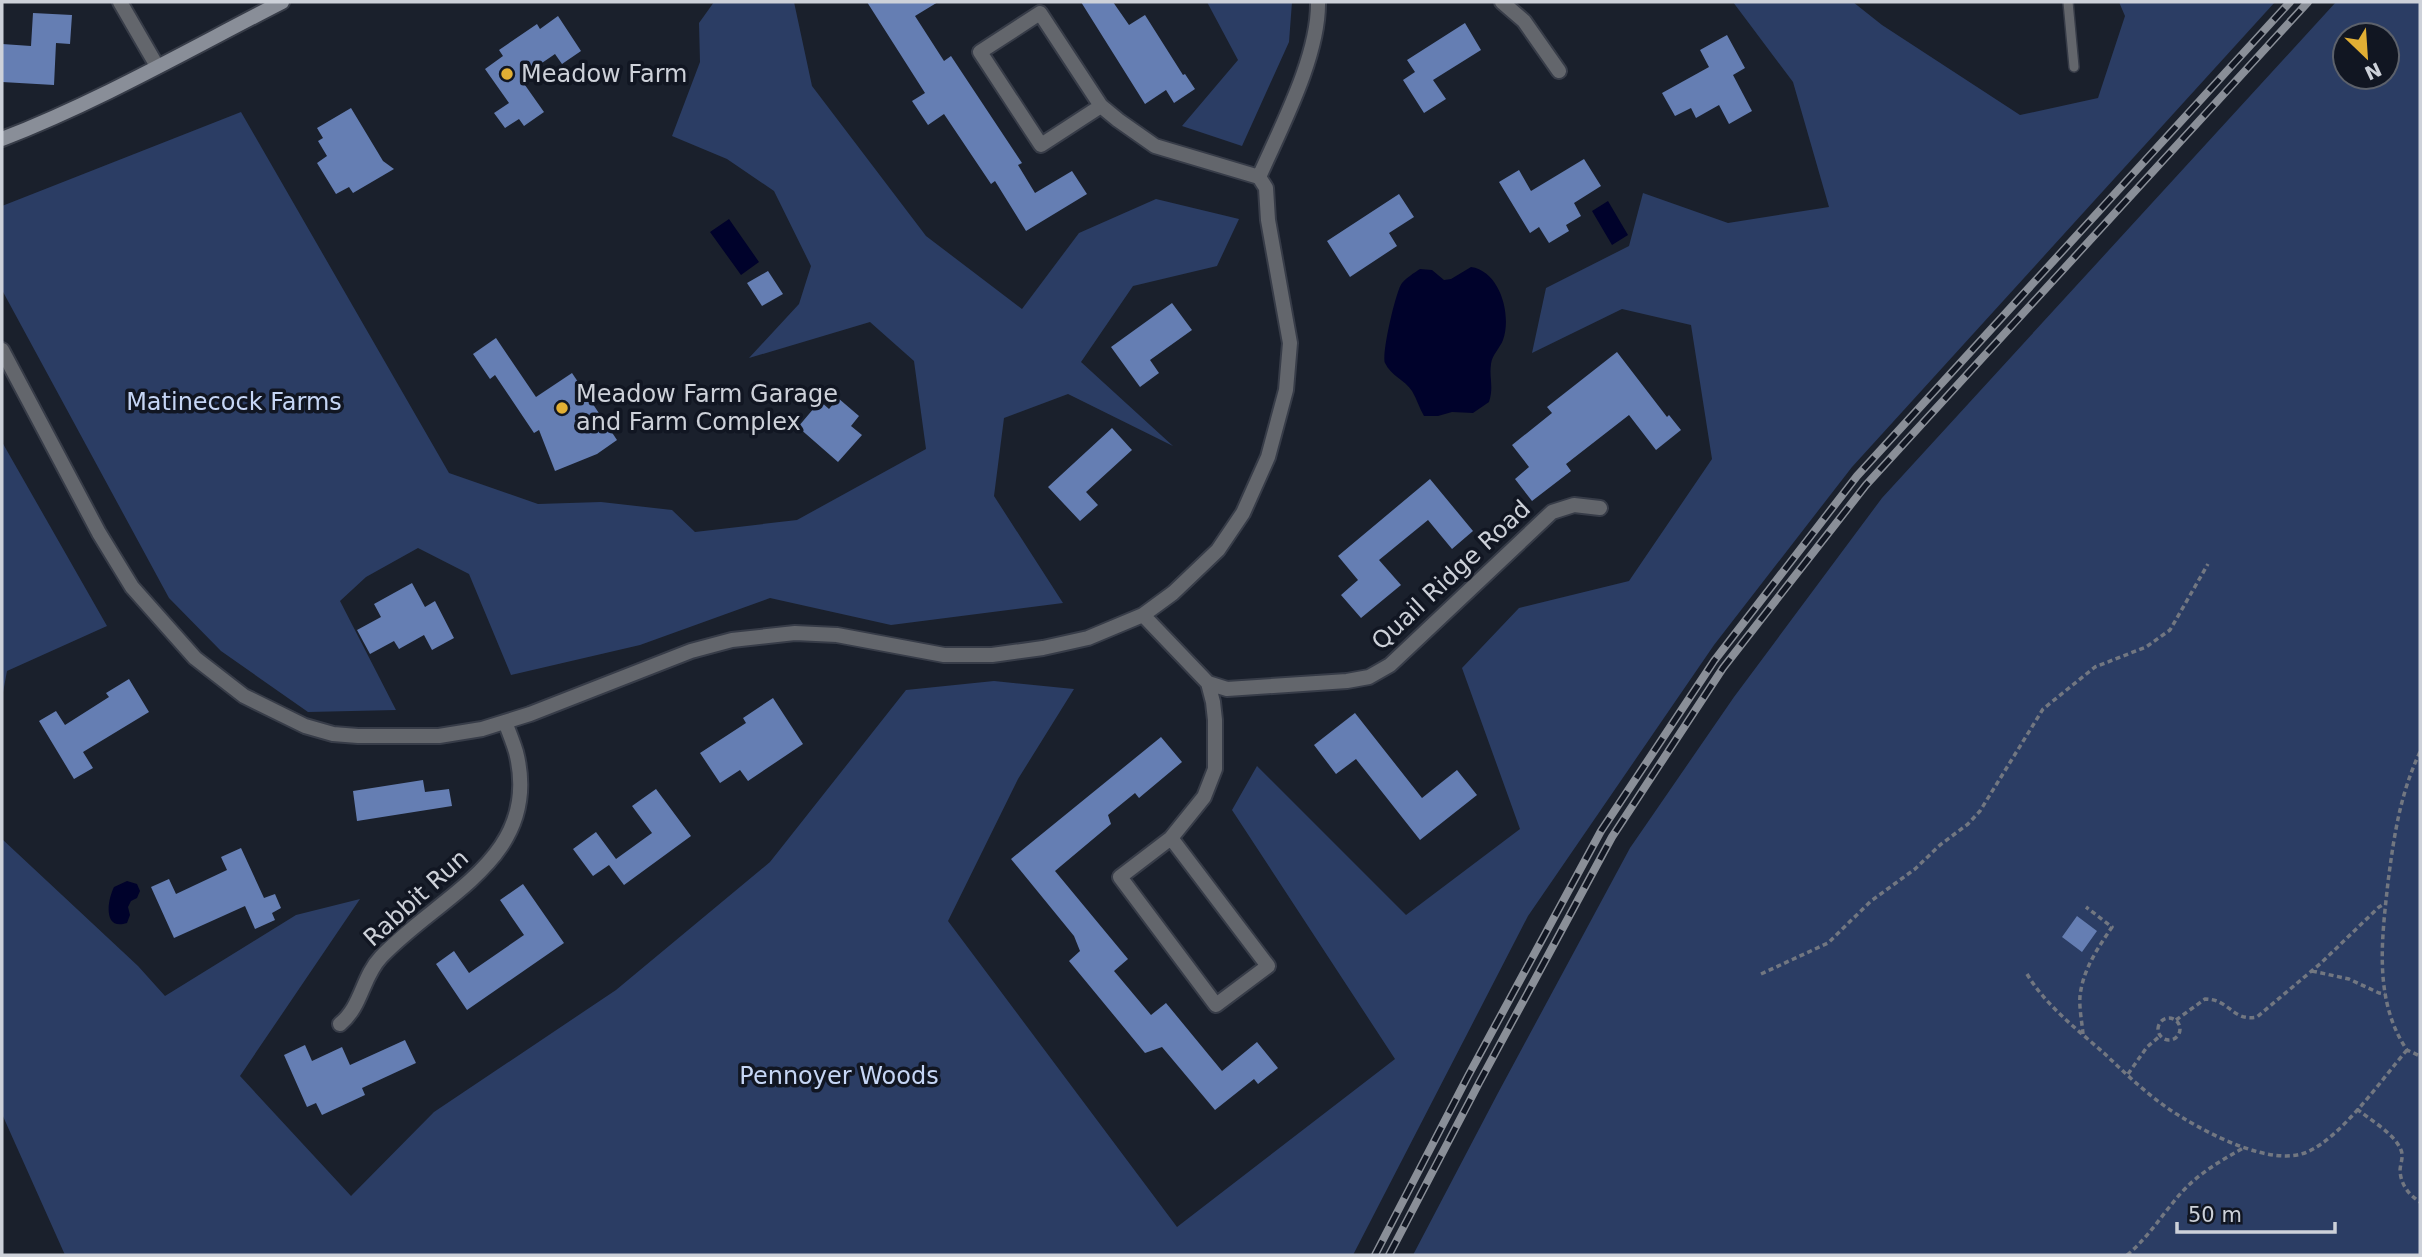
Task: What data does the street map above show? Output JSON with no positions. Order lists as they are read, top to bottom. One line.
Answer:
{"streets":{"street":["Quail Ridge Road","Rabbit Run"]},"parks":["Matinecock Farms","Pennoyer Woods"],"places":["Meadow Farm","Meadow Farm Garage and Farm Complex"],"scale_bar":"50 m","north":"bottom right"}
